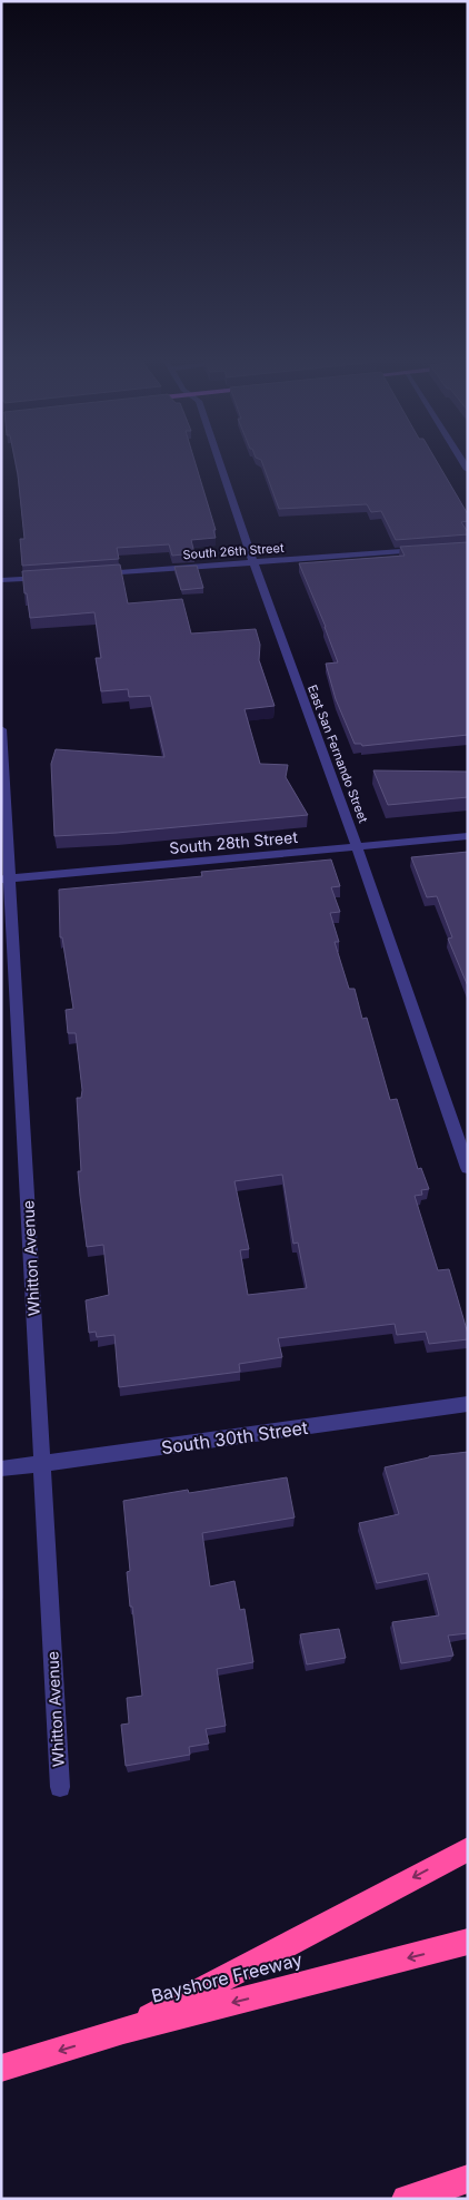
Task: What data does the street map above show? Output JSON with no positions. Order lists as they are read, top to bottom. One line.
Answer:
{"streets":{"highway":["Bayshore Freeway"],"street":["South 26th Street","East San Fernando Street","South 28th Street","Whitton Avenue","South 30th Street"]},"crossings":[["South 26th Street","East San Fernando Street"],["East San Fernando Street","South 28th Street"],["South 28th Street","Whitton Avenue"],["Whitton Avenue","South 30th Street"]]}
